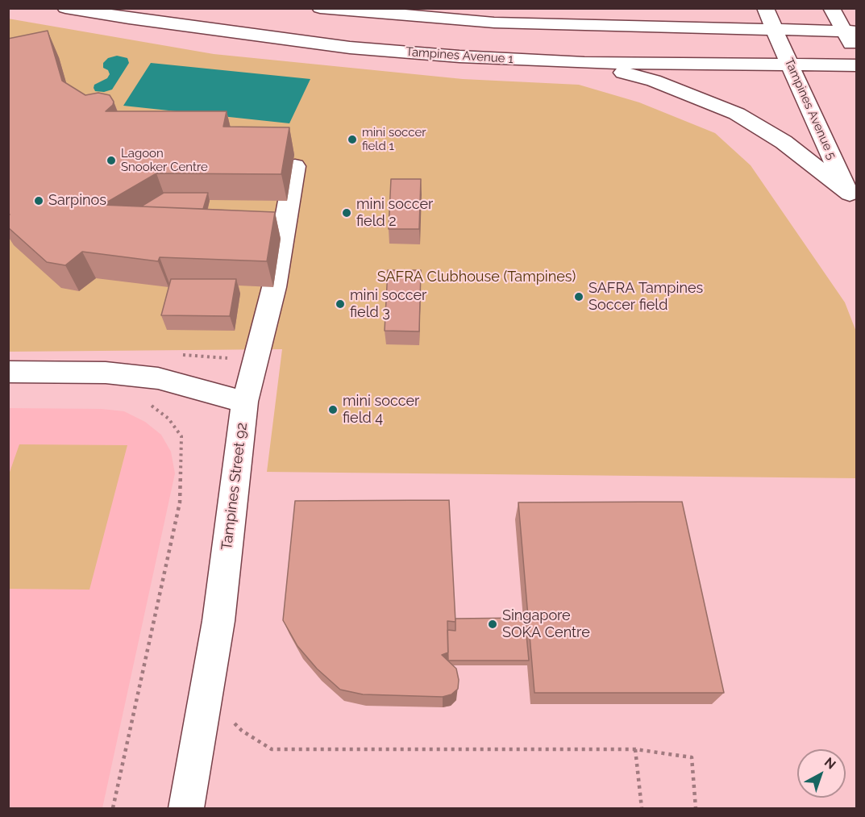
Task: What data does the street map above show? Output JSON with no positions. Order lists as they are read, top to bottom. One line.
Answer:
{"streets":{"main road":["Tampines Avenue 1","Tampines Avenue 5","Tampines Street 92"]},"crossings":[["Tampines Avenue 1","Tampines Avenue 5"]],"parks":["SAFRA Clubhouse (Tampines)"],"places":["mini soccer field 1","Lagoon Snooker Centre","Sarpinos","mini soccer field 2","SAFRA Tampines Soccer field","mini soccer field 3","mini soccer field 4","Singapore SOKA Centre"],"north":"top right"}
